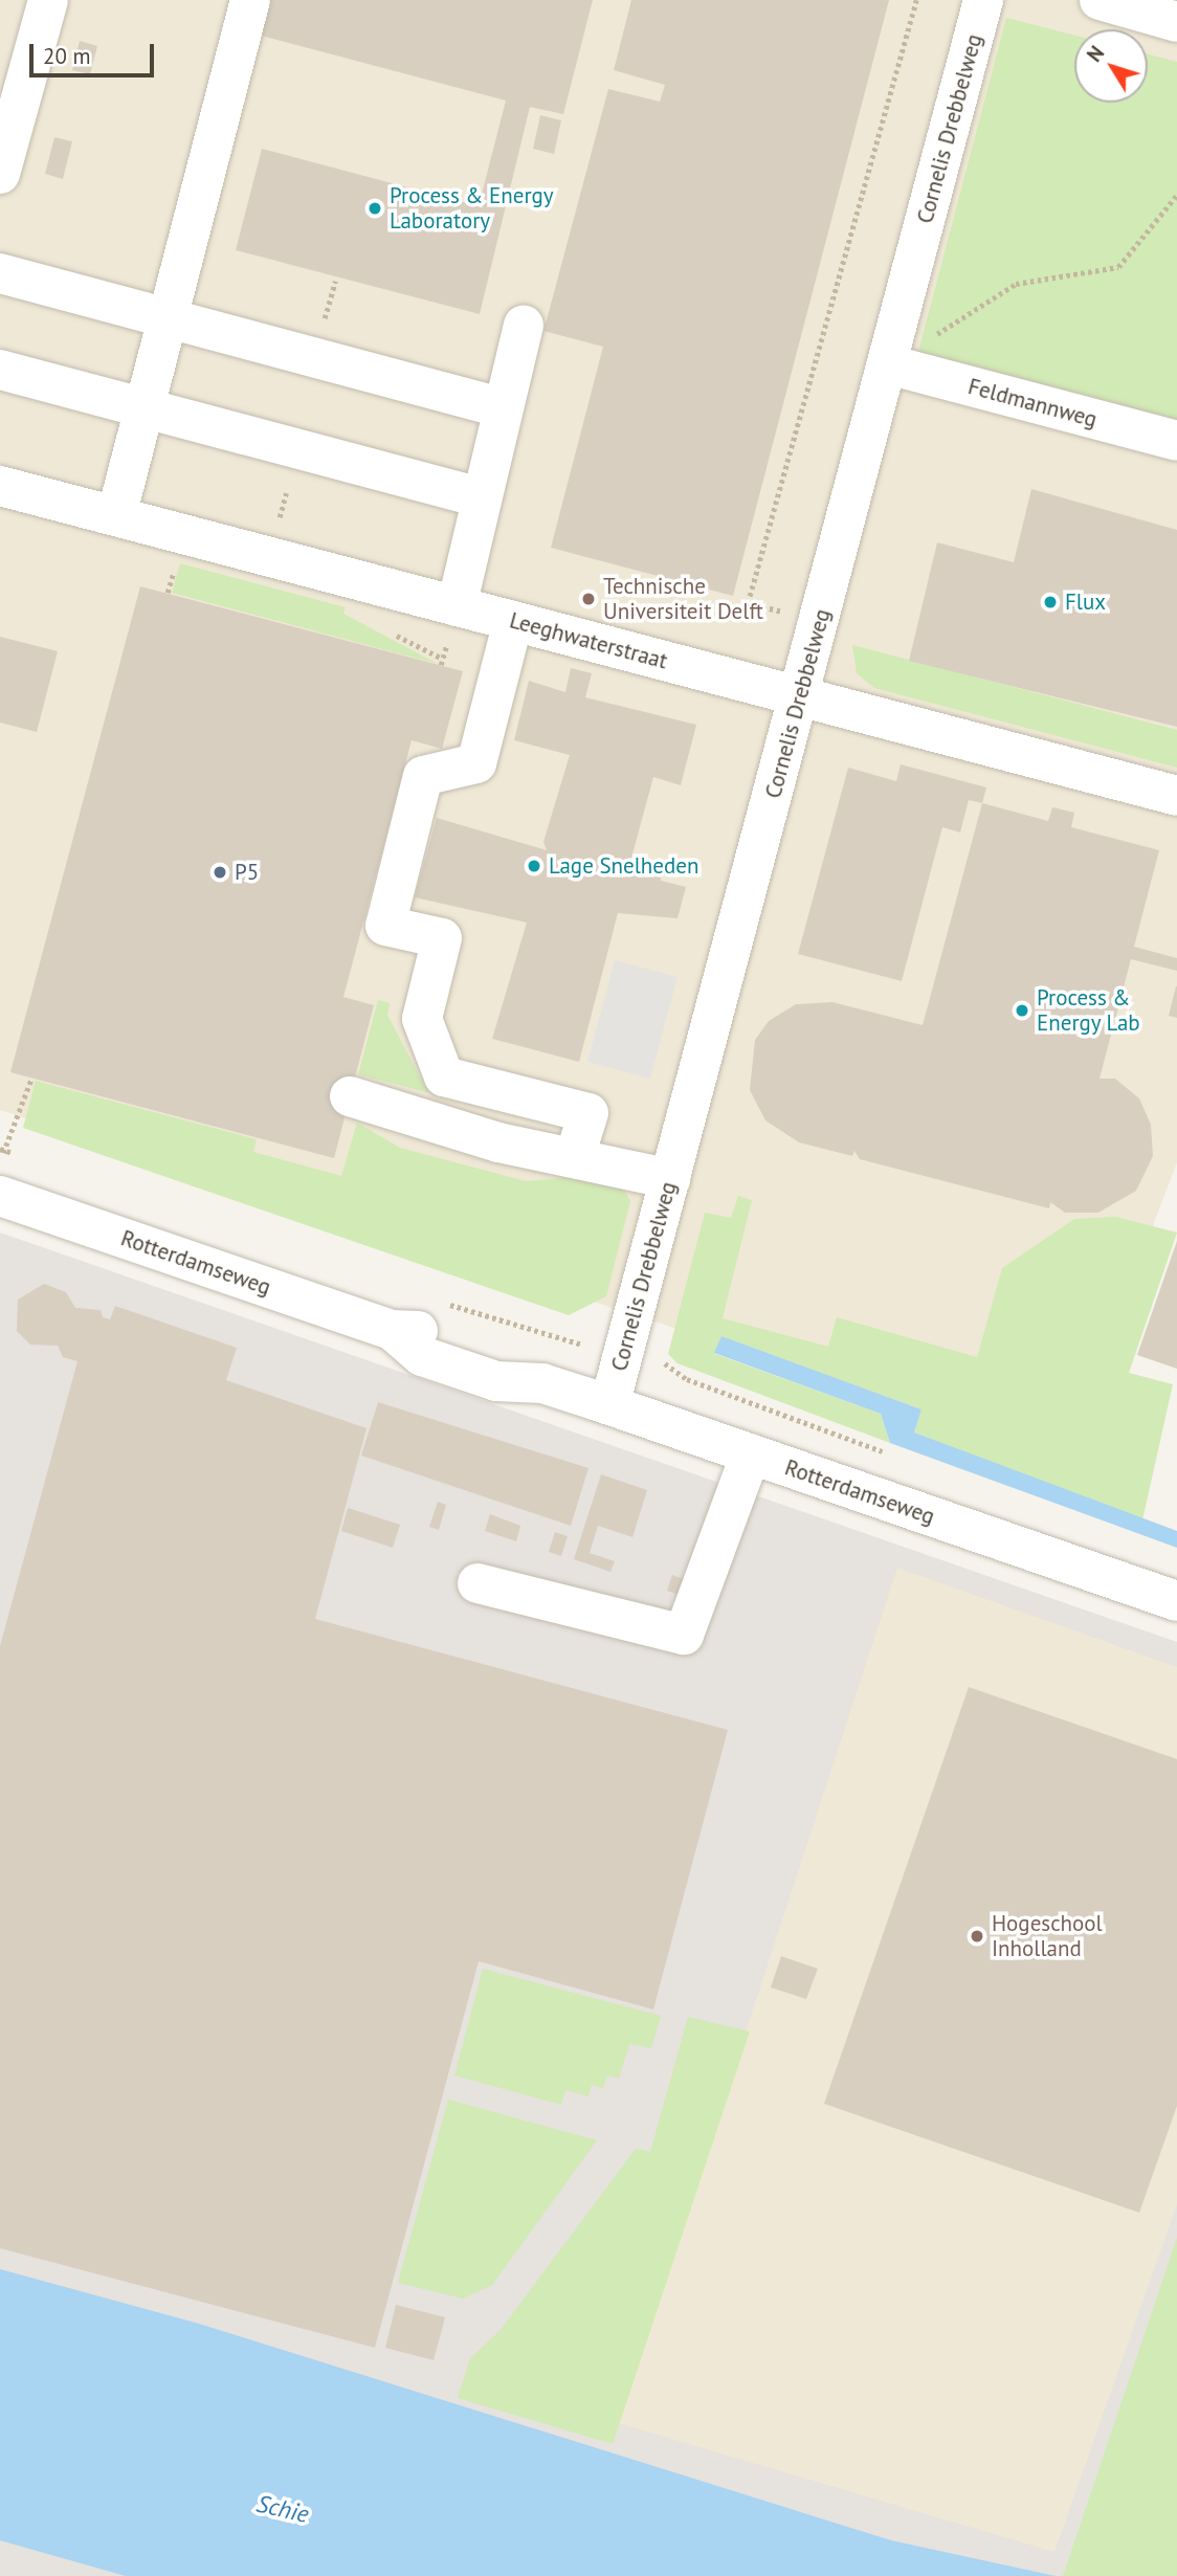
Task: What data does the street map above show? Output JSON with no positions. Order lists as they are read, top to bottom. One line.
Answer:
{"streets":{"street":["Cornelis Drebbelweg","Feldmannweg","Leeghwaterstraat","Rotterdamseweg"]},"crossings":[["Cornelis Drebbelweg","Feldmannweg"],["Cornelis Drebbelweg","Leeghwaterstraat"],["Cornelis Drebbelweg","Rotterdamseweg"]],"water":["Schie"],"places":["Process & Energy Laboratory","Technische Universiteit Delft","Flux","Lage Snelheden","P5","Process & Energy Lab","Hogeschool Inholland"],"scale_bar":"20 m","north":"top left"}
